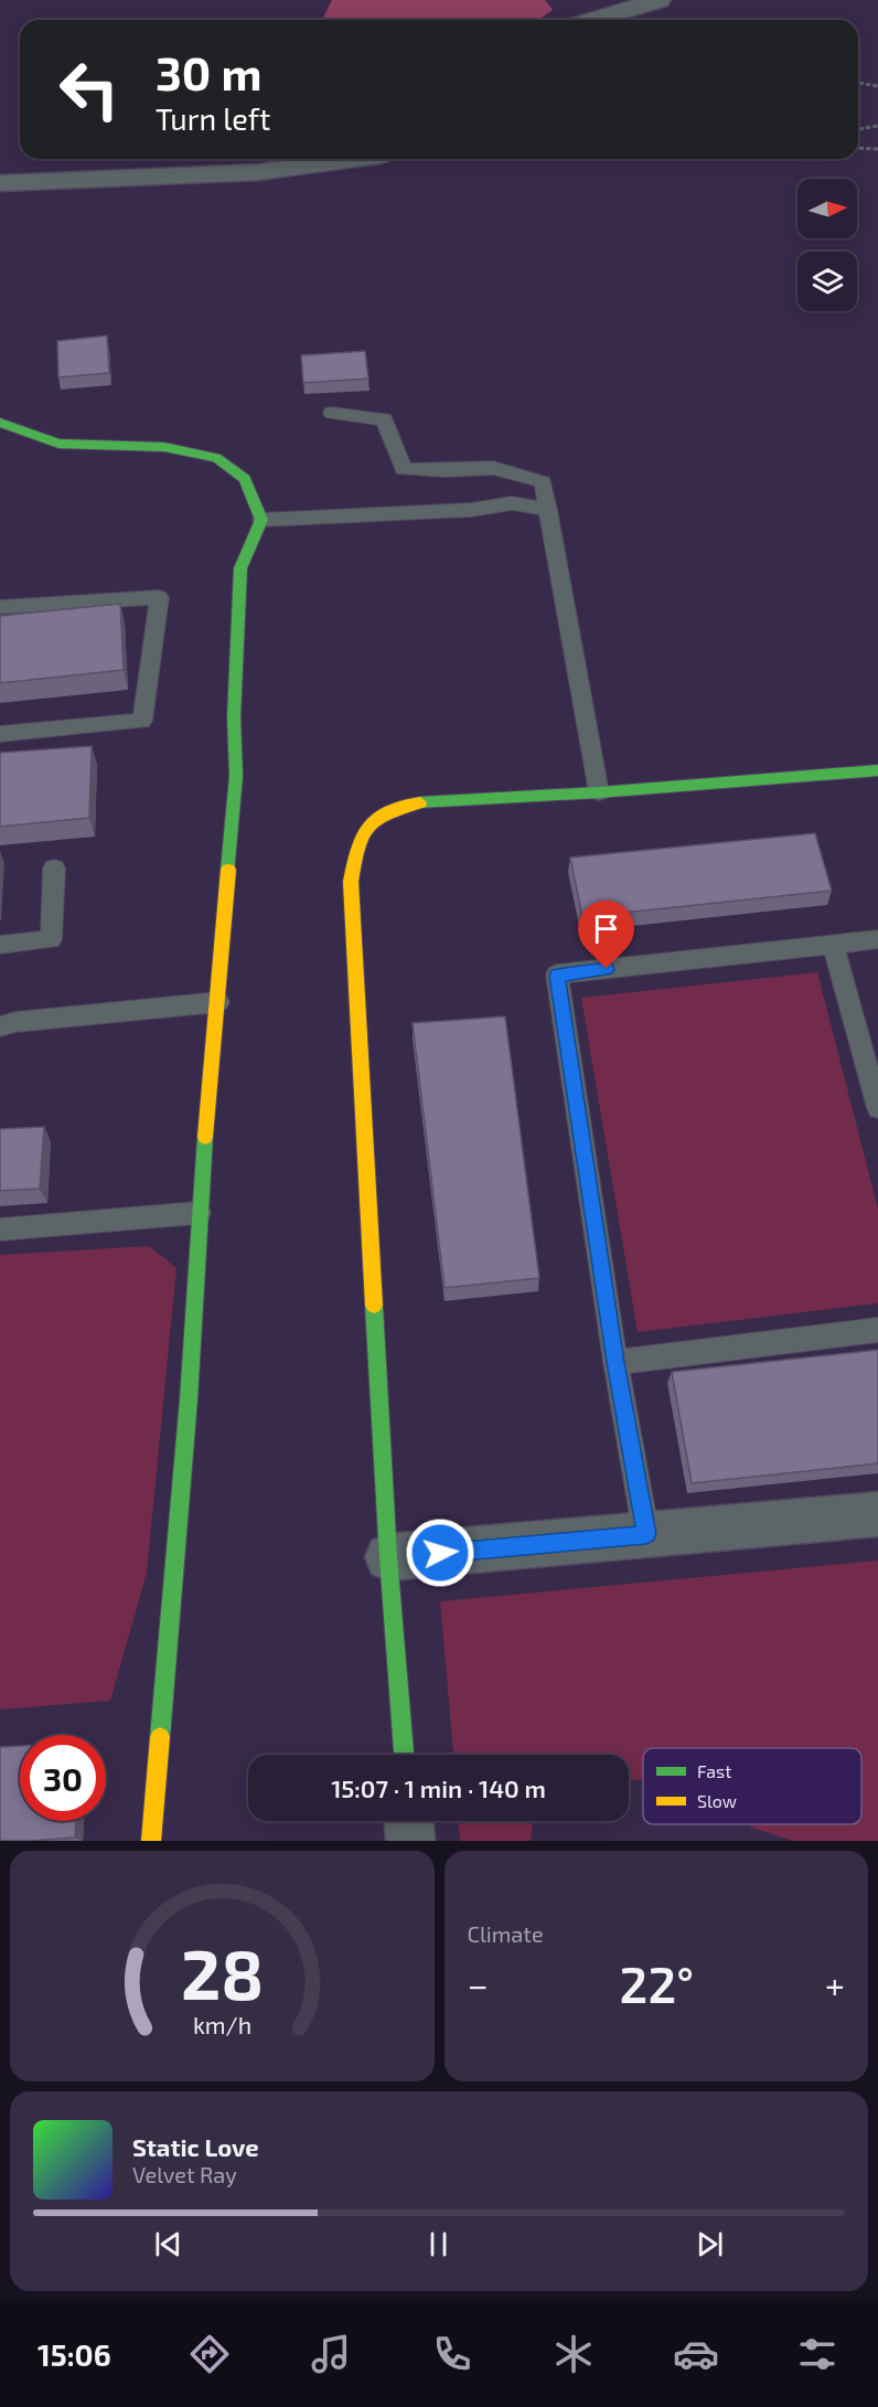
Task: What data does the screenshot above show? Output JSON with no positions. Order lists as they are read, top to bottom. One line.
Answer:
{"legend":["Fast","Slow"],"north":"right","page":{"turn":["30 m","Turn left"],"limit":"30","trip":"15:07 · 1 min · 140 m","tile":"Climate","heat":["−","22°","+"],"song":["Static Love","Velvet Ray"],"tabs":"15:06","gauge":["28","km/h"]}}
